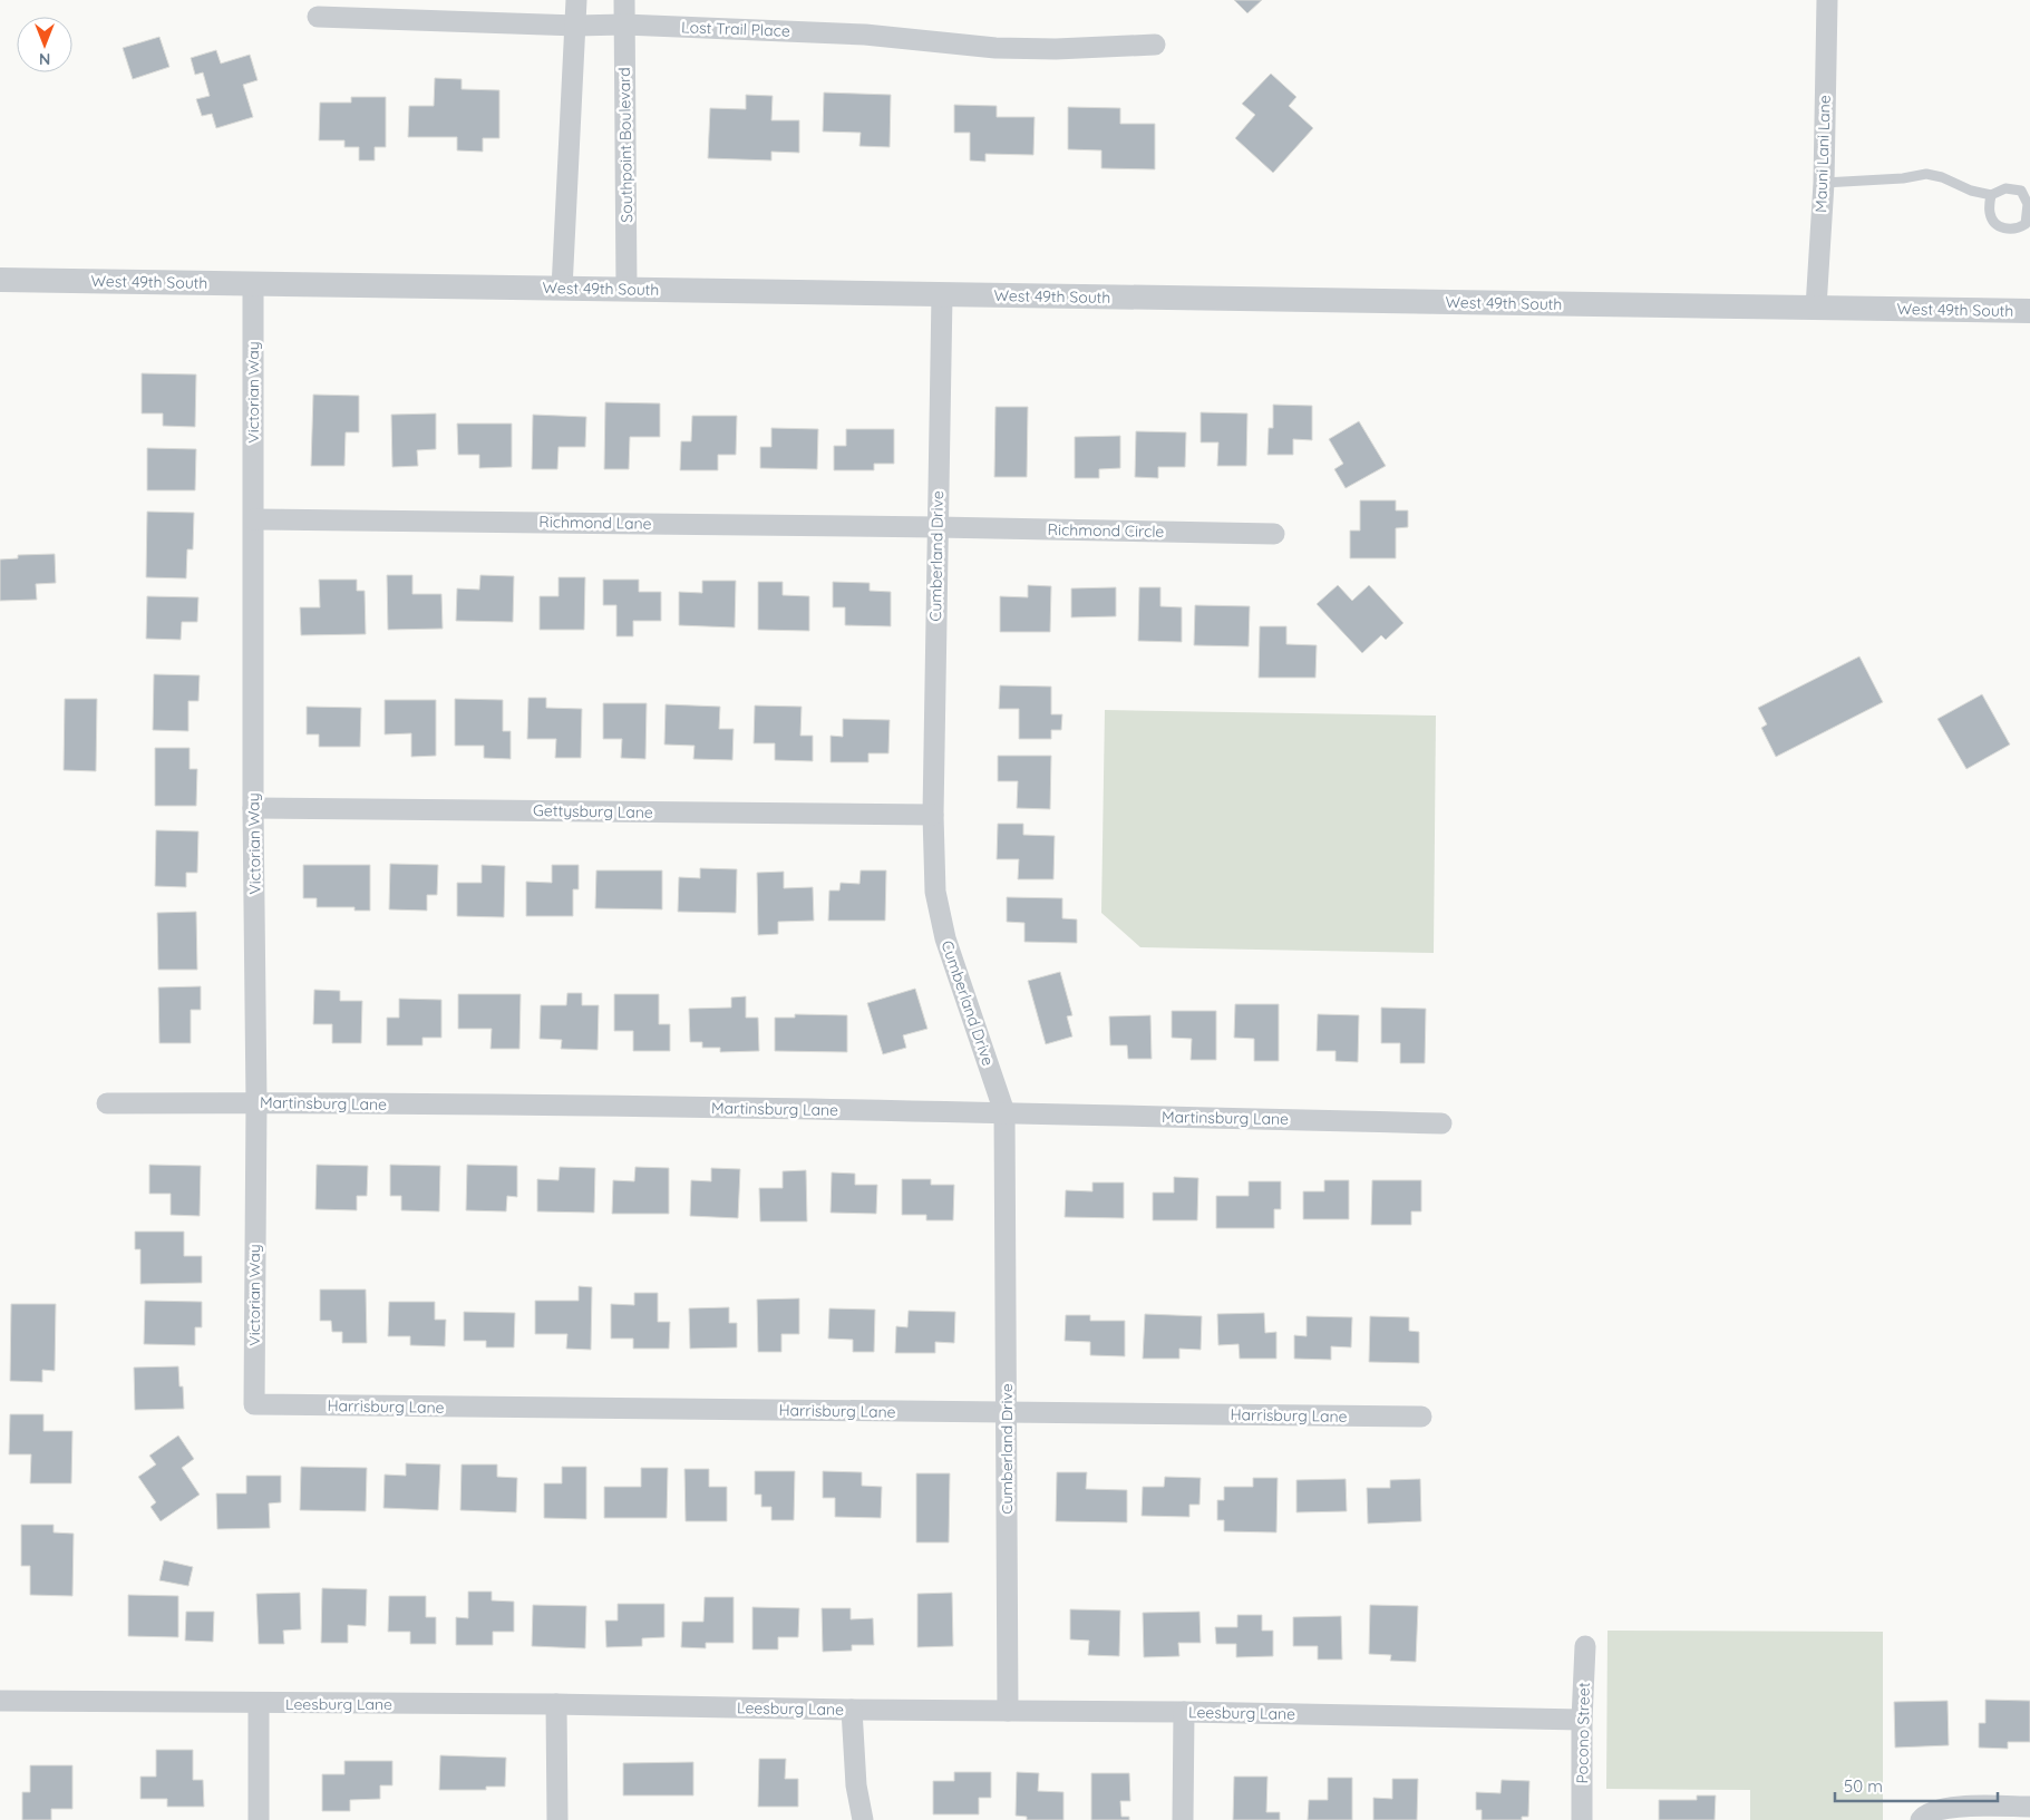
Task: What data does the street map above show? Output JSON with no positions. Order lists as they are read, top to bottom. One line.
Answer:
{"streets":{"street":["Lost Trail Place","Southpoint Boulevard","Mauni Lani Lane","West 49th South","Victorian Way","Richmond Lane","Richmond Circle","Cumberland Drive","Gettysburg Lane","Martinsburg Lane","Harrisburg Lane","Leesburg Lane","Pocono Street"]},"crossings":[["Lost Trail Place","Southpoint Boulevard"],["Southpoint Boulevard","West 49th South"],["Mauni Lani Lane","West 49th South"],["West 49th South","Victorian Way"],["West 49th South","Cumberland Drive"],["Victorian Way","Richmond Lane"],["Victorian Way","Gettysburg Lane"],["Victorian Way","Martinsburg Lane"],["Victorian Way","Harrisburg Lane"],["Richmond Lane","Richmond Circle"],["Richmond Lane","Cumberland Drive"],["Richmond Circle","Cumberland Drive"],["Cumberland Drive","Gettysburg Lane"],["Cumberland Drive","Martinsburg Lane"],["Cumberland Drive","Harrisburg Lane"],["Cumberland Drive","Leesburg Lane"],["Leesburg Lane","Pocono Street"]],"scale_bar":"50 m","north":"bottom"}
